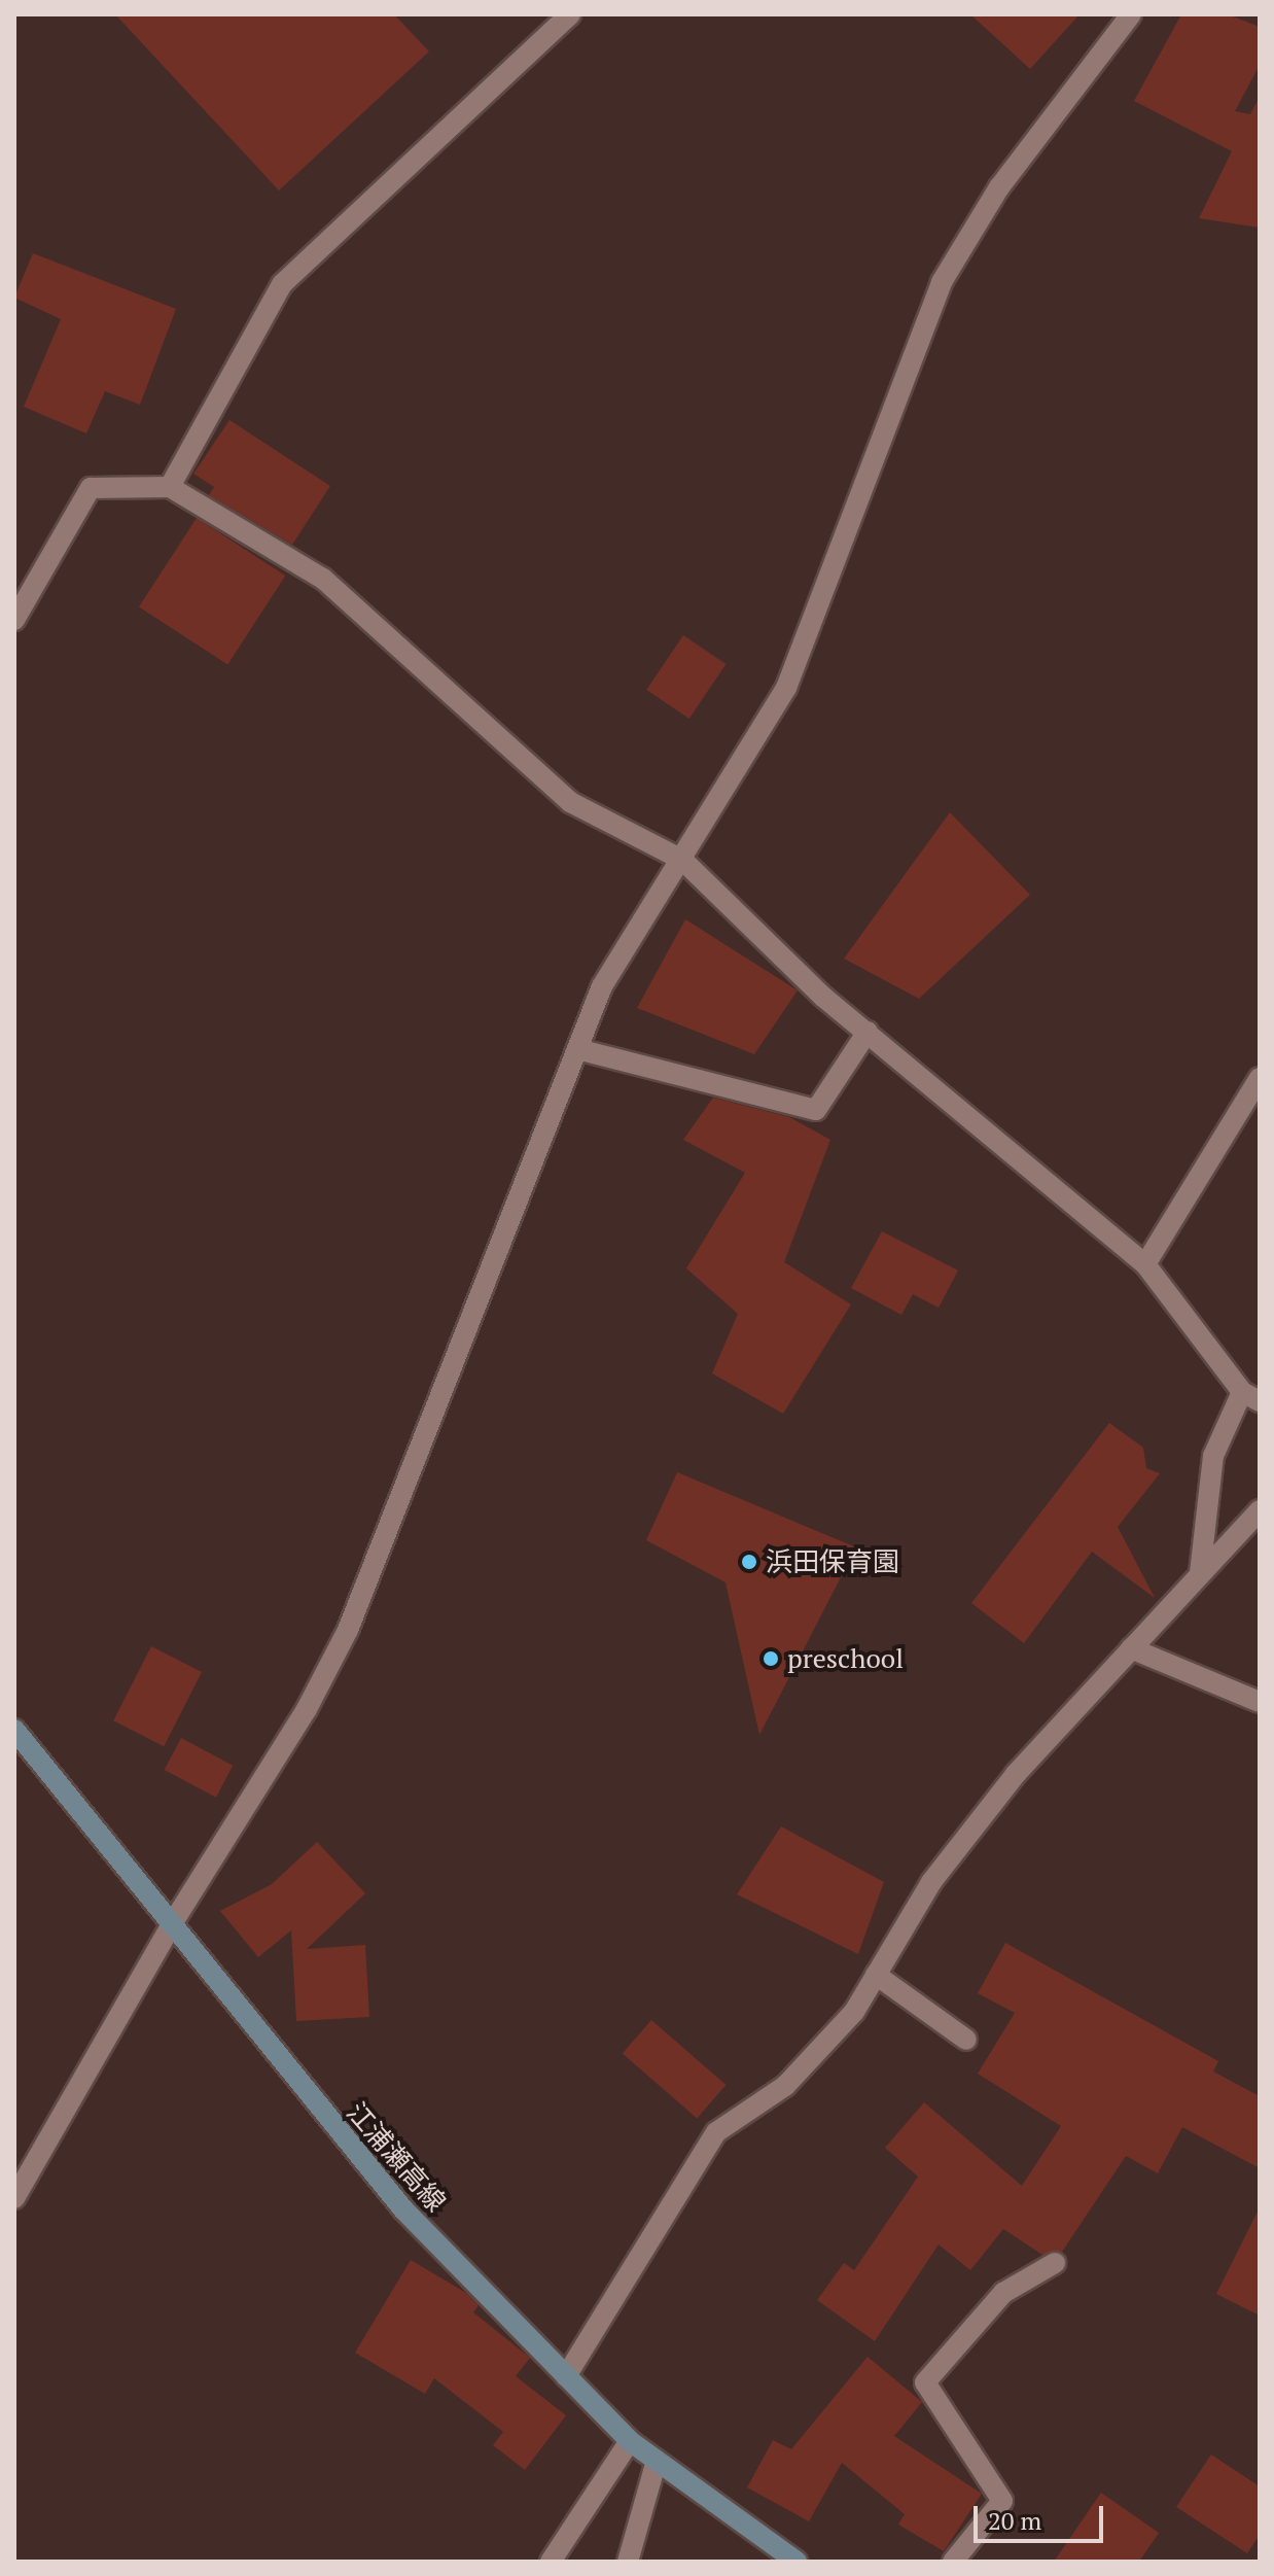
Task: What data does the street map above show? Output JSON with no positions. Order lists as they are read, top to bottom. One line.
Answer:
{"streets":{"main road":["江浦瀬高線"]},"places":["浜田保育園","preschool"],"scale_bar":"20 m"}
